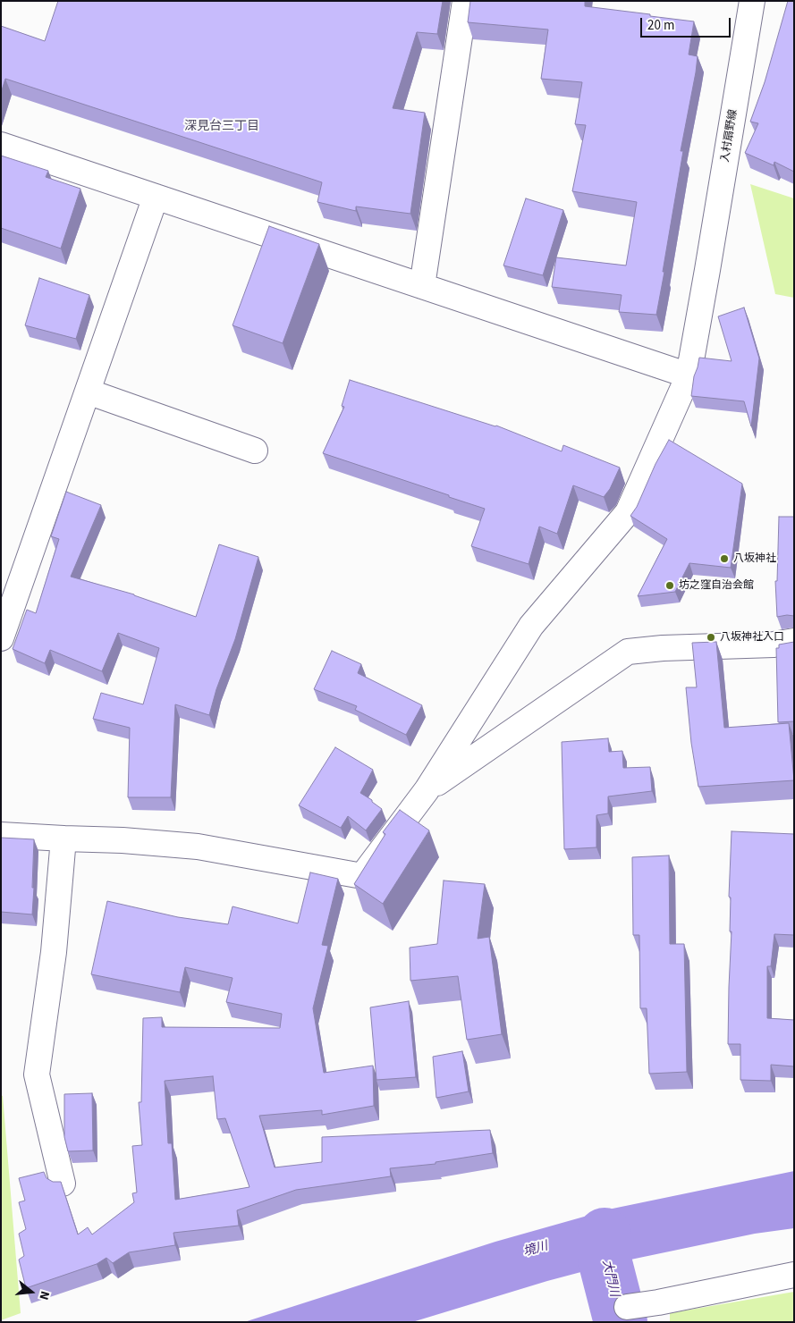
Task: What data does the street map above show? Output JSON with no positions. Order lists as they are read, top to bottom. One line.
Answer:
{"streets":{"street":["入村扇野線"]},"districts":["深見台三丁目"],"water":["境川","大門川"],"places":["八坂神社","坊之窪自治会館","八坂神社入口"],"scale_bar":"20 m","north":"right"}
